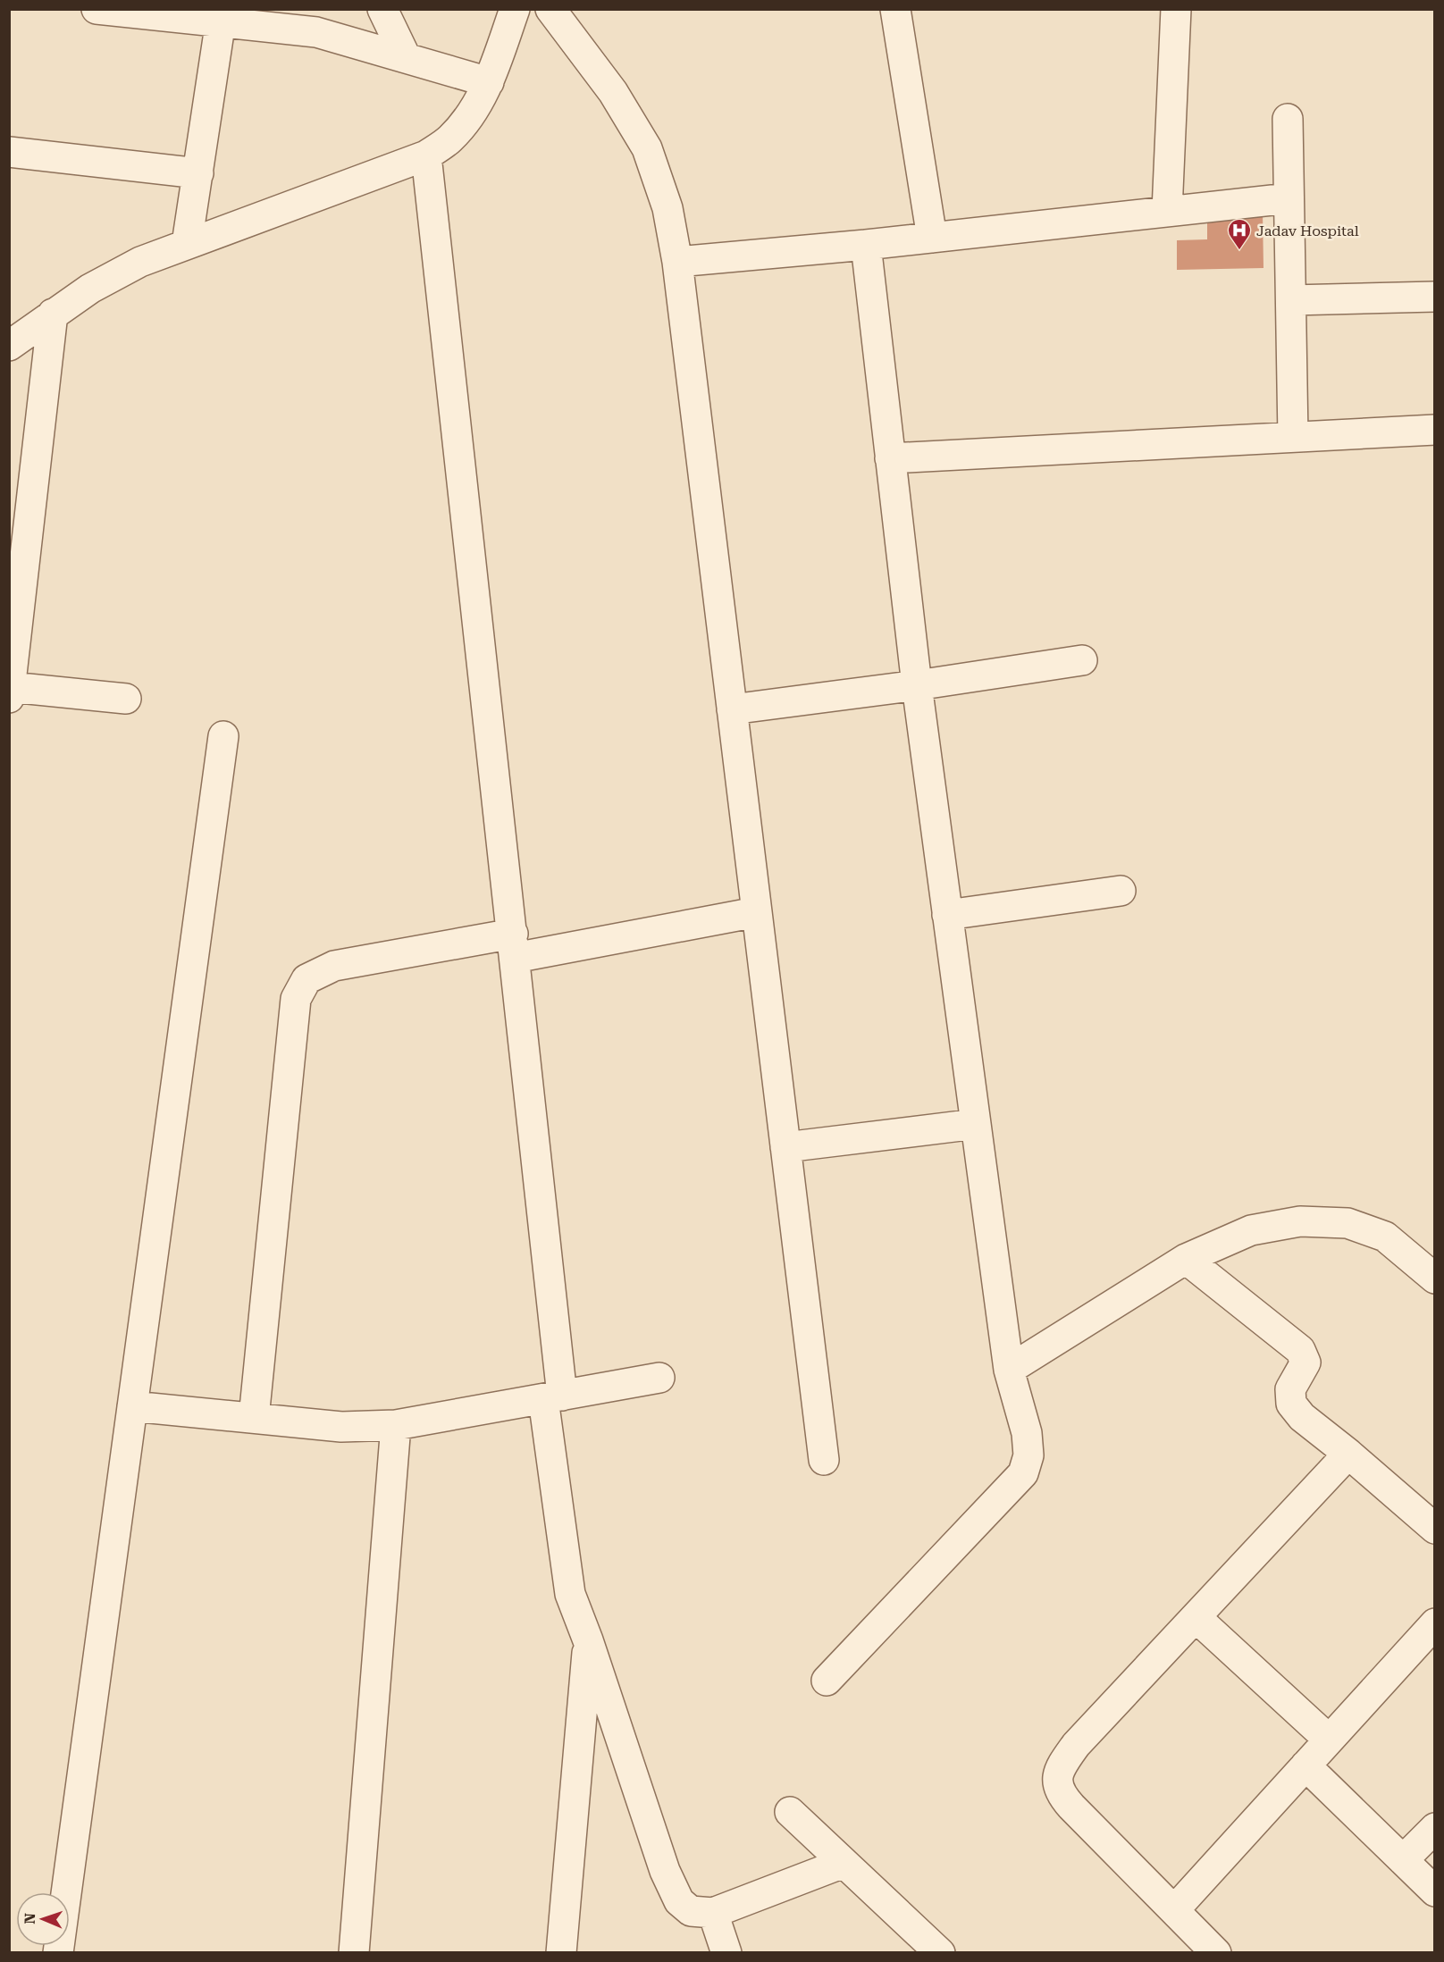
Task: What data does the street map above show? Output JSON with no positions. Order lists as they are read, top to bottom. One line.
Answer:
{"places":{"hospital":["Jadav Hospital"]},"north":"left"}
